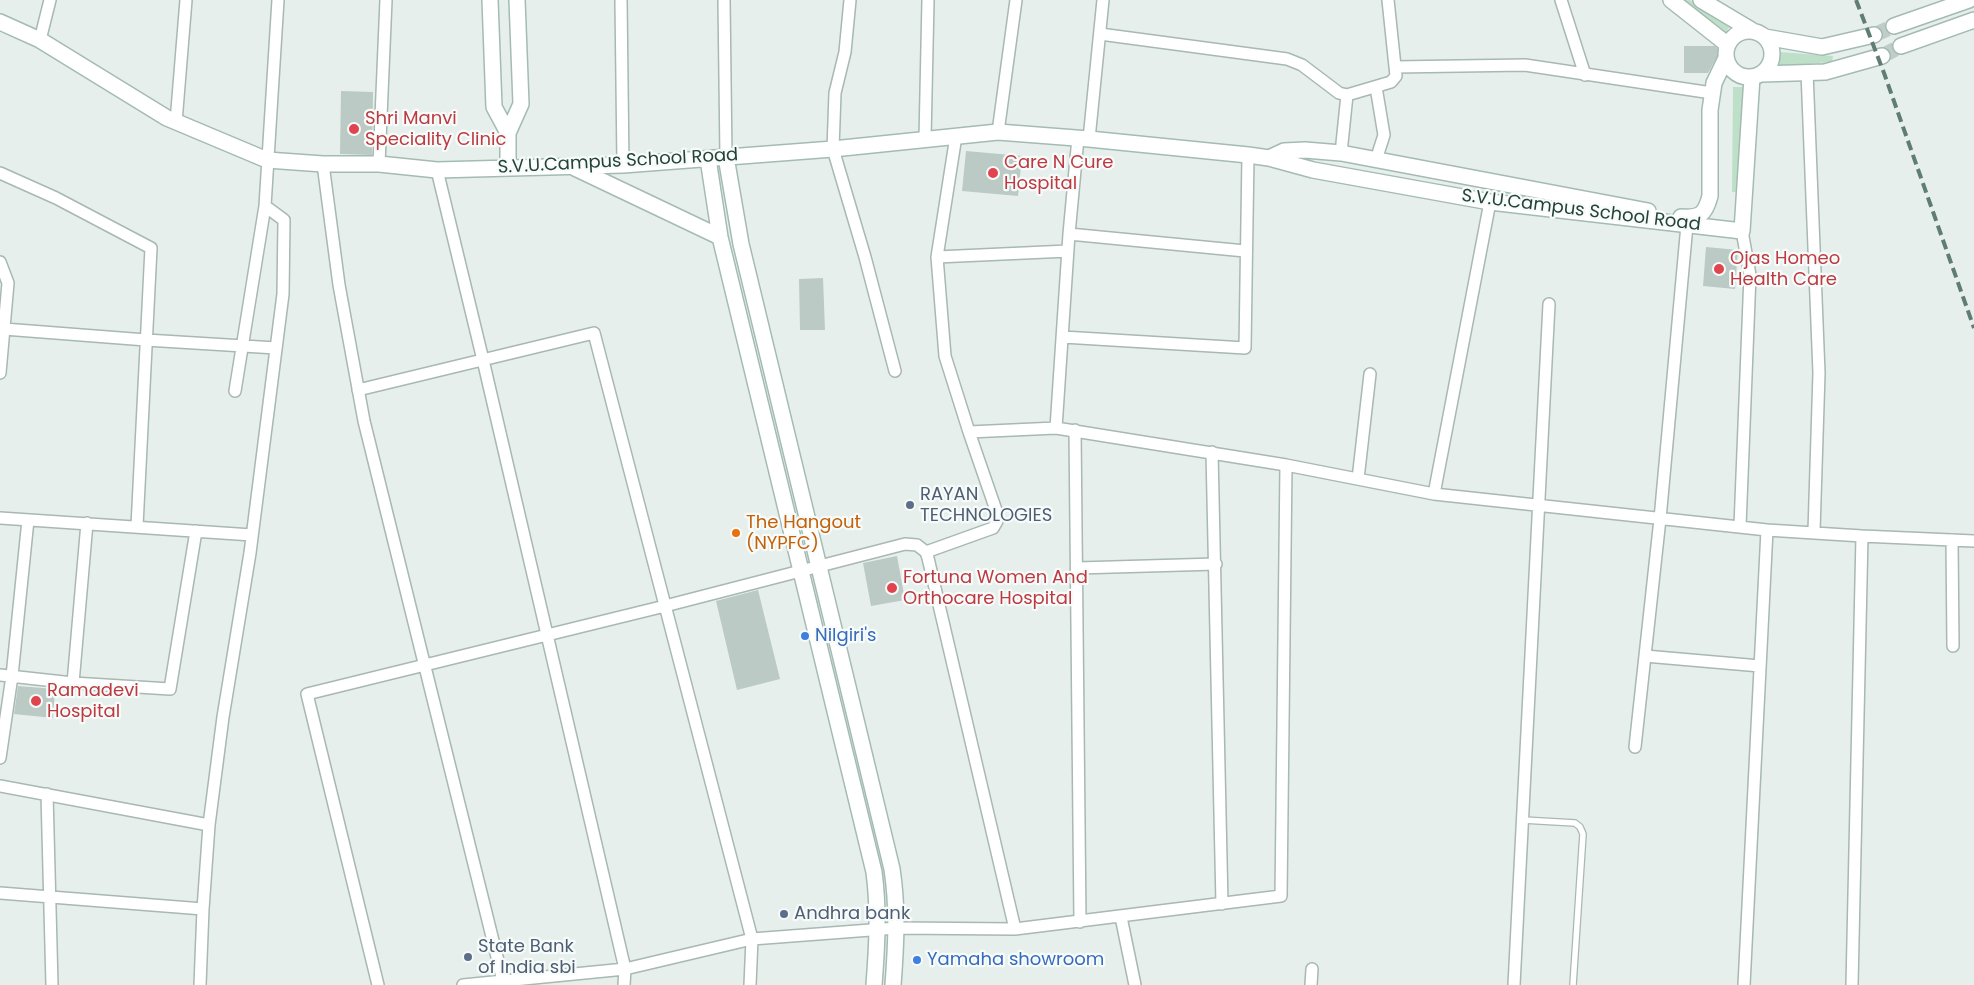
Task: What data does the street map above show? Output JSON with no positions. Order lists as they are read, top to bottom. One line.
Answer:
{"streets":{"street":["S.V.U.Campus School Road"]},"places":["Shri Manvi Speciality Clinic","Care N Cure Hospital","Ojas Homeo Health Care","RAYAN TECHNOLOGIES","The Hangout (NYPFC)","Fortuna Women And Orthocare Hospital","Nilgiri's","Ramadevi Hospital","Andhra bank","State Bank of India sbi","Yamaha showroom"]}
